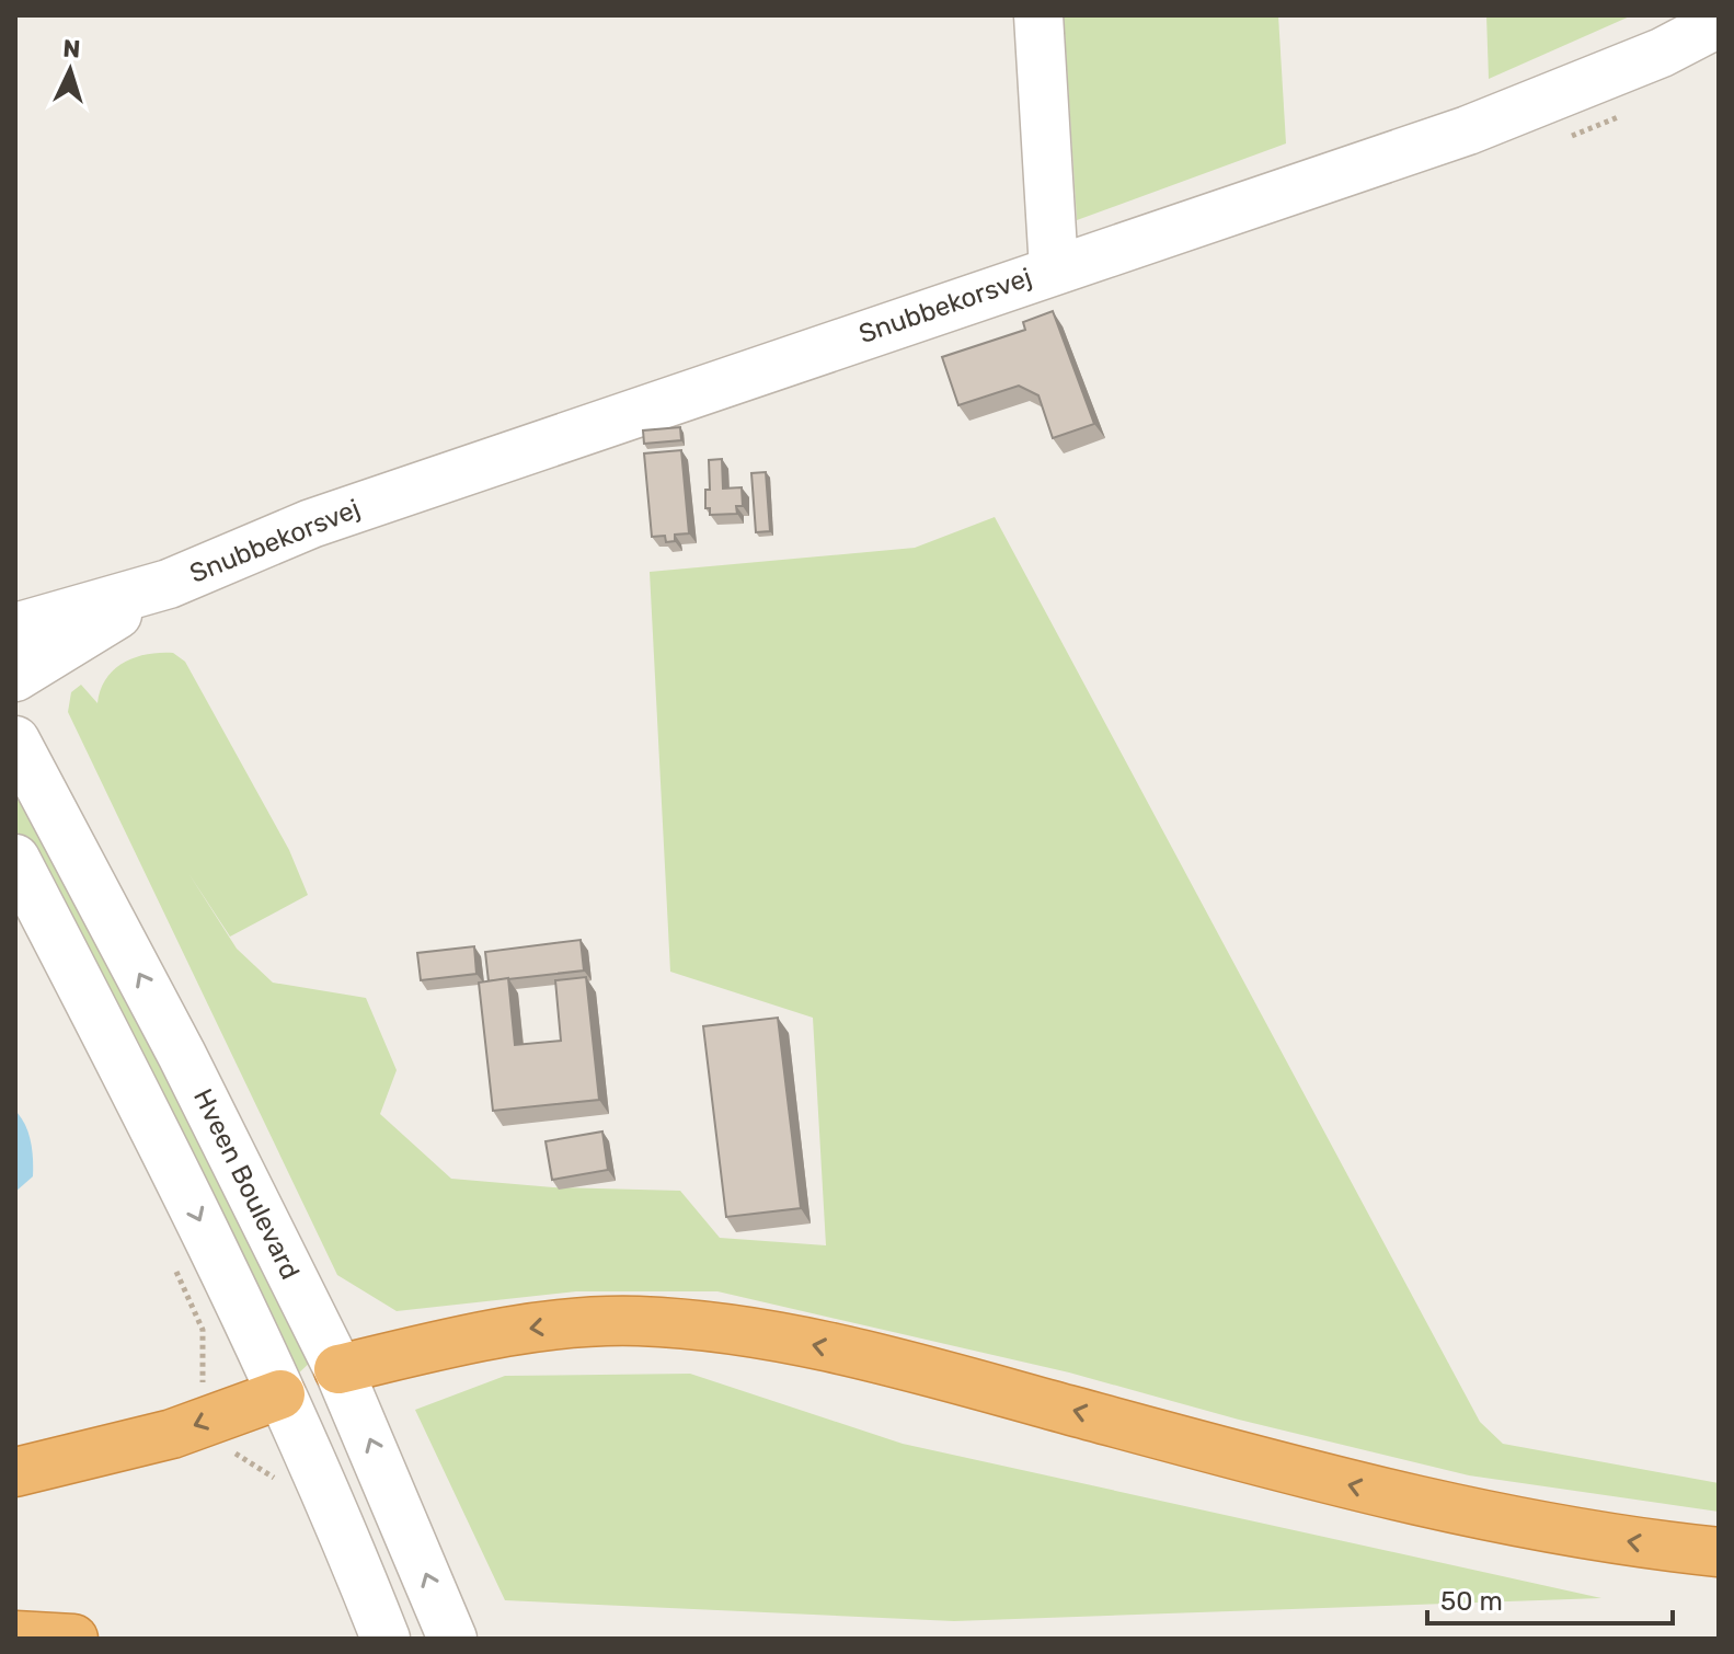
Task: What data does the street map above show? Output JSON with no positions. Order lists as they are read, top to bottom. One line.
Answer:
{"streets":{"street":["Snubbekorsvej","Hveen Boulevard"]},"scale_bar":"50 m","north":"top"}
